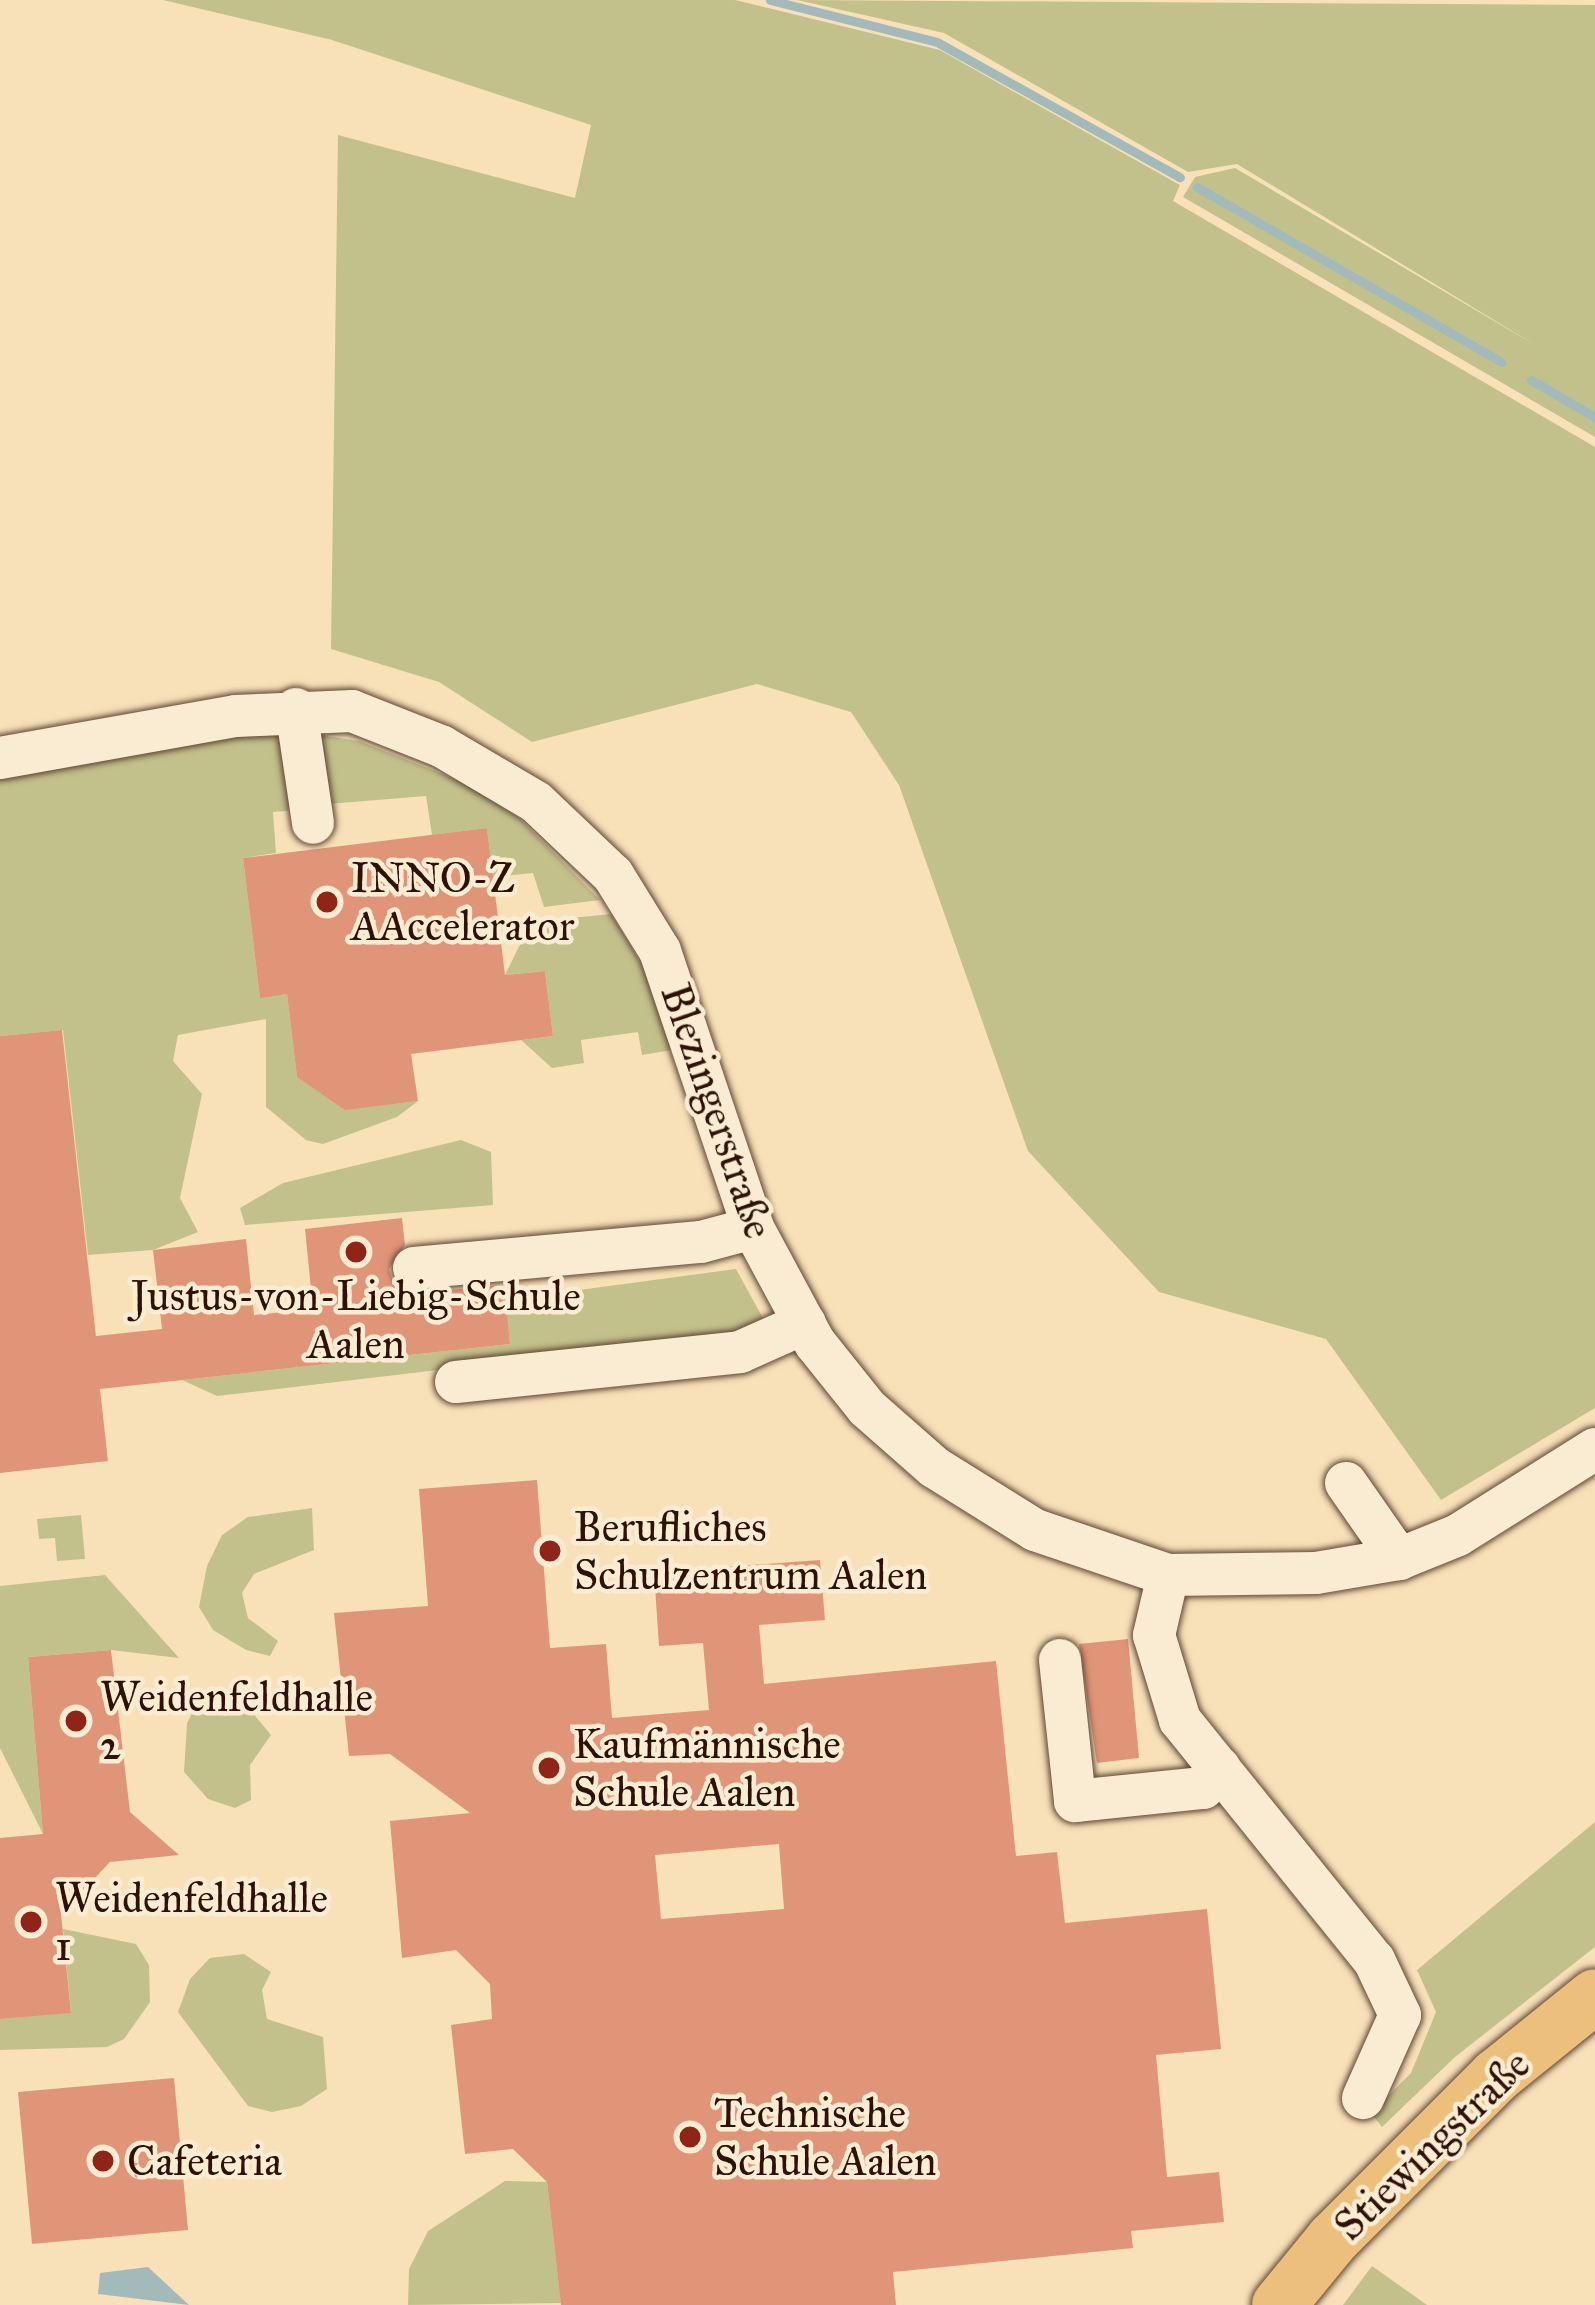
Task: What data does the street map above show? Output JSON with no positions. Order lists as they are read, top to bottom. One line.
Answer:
{"streets":{"main road":["Stiewingstraße"],"street":["Blezingerstraße"]},"places":["INNO-Z AAccelerator","Justus-von-Liebig-Schule Aalen","Berufliches Schulzentrum Aalen","Weidenfeldhalle 2","Kaufmännische Schule Aalen","Weidenfeldhalle 1","Technische Schule Aalen","Cafeteria"]}
